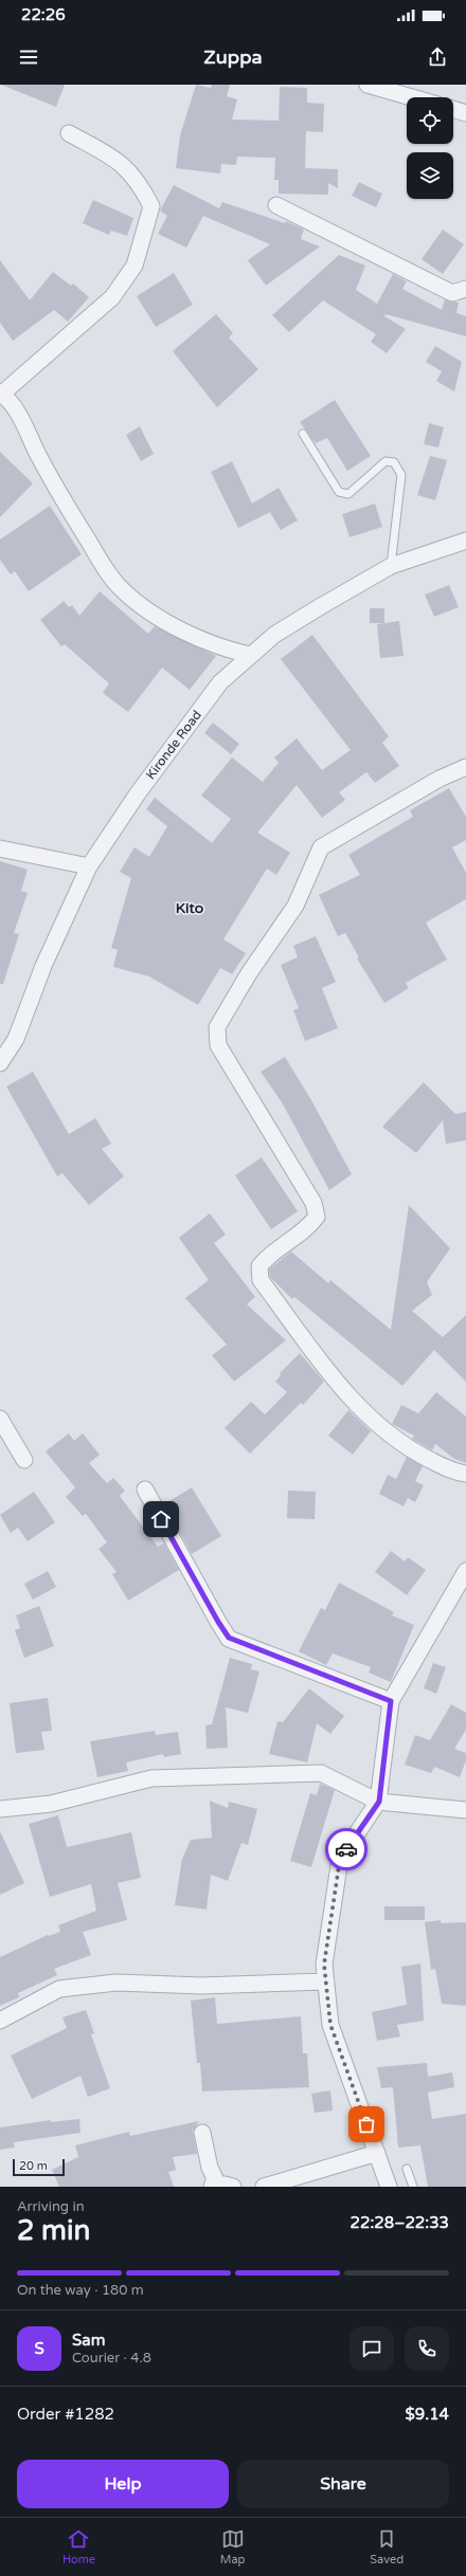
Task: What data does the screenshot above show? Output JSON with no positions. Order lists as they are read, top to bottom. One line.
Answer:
{"streets":{"street":["Kironde Road"]},"districts":["Kito"],"scale_bar":"20 m","page":{"status":"22:26","header":"Zuppa","scale":"20 m","heading":["2 min","Arriving in","22:28–22:33"],"panel":["Sam","Courier · 4.8","Order #1282","$9.14"],"bar":"On the way · 180 m","round":"S","buttons":["Help","Share"],"tabs":["Home","Map","Saved"]}}
